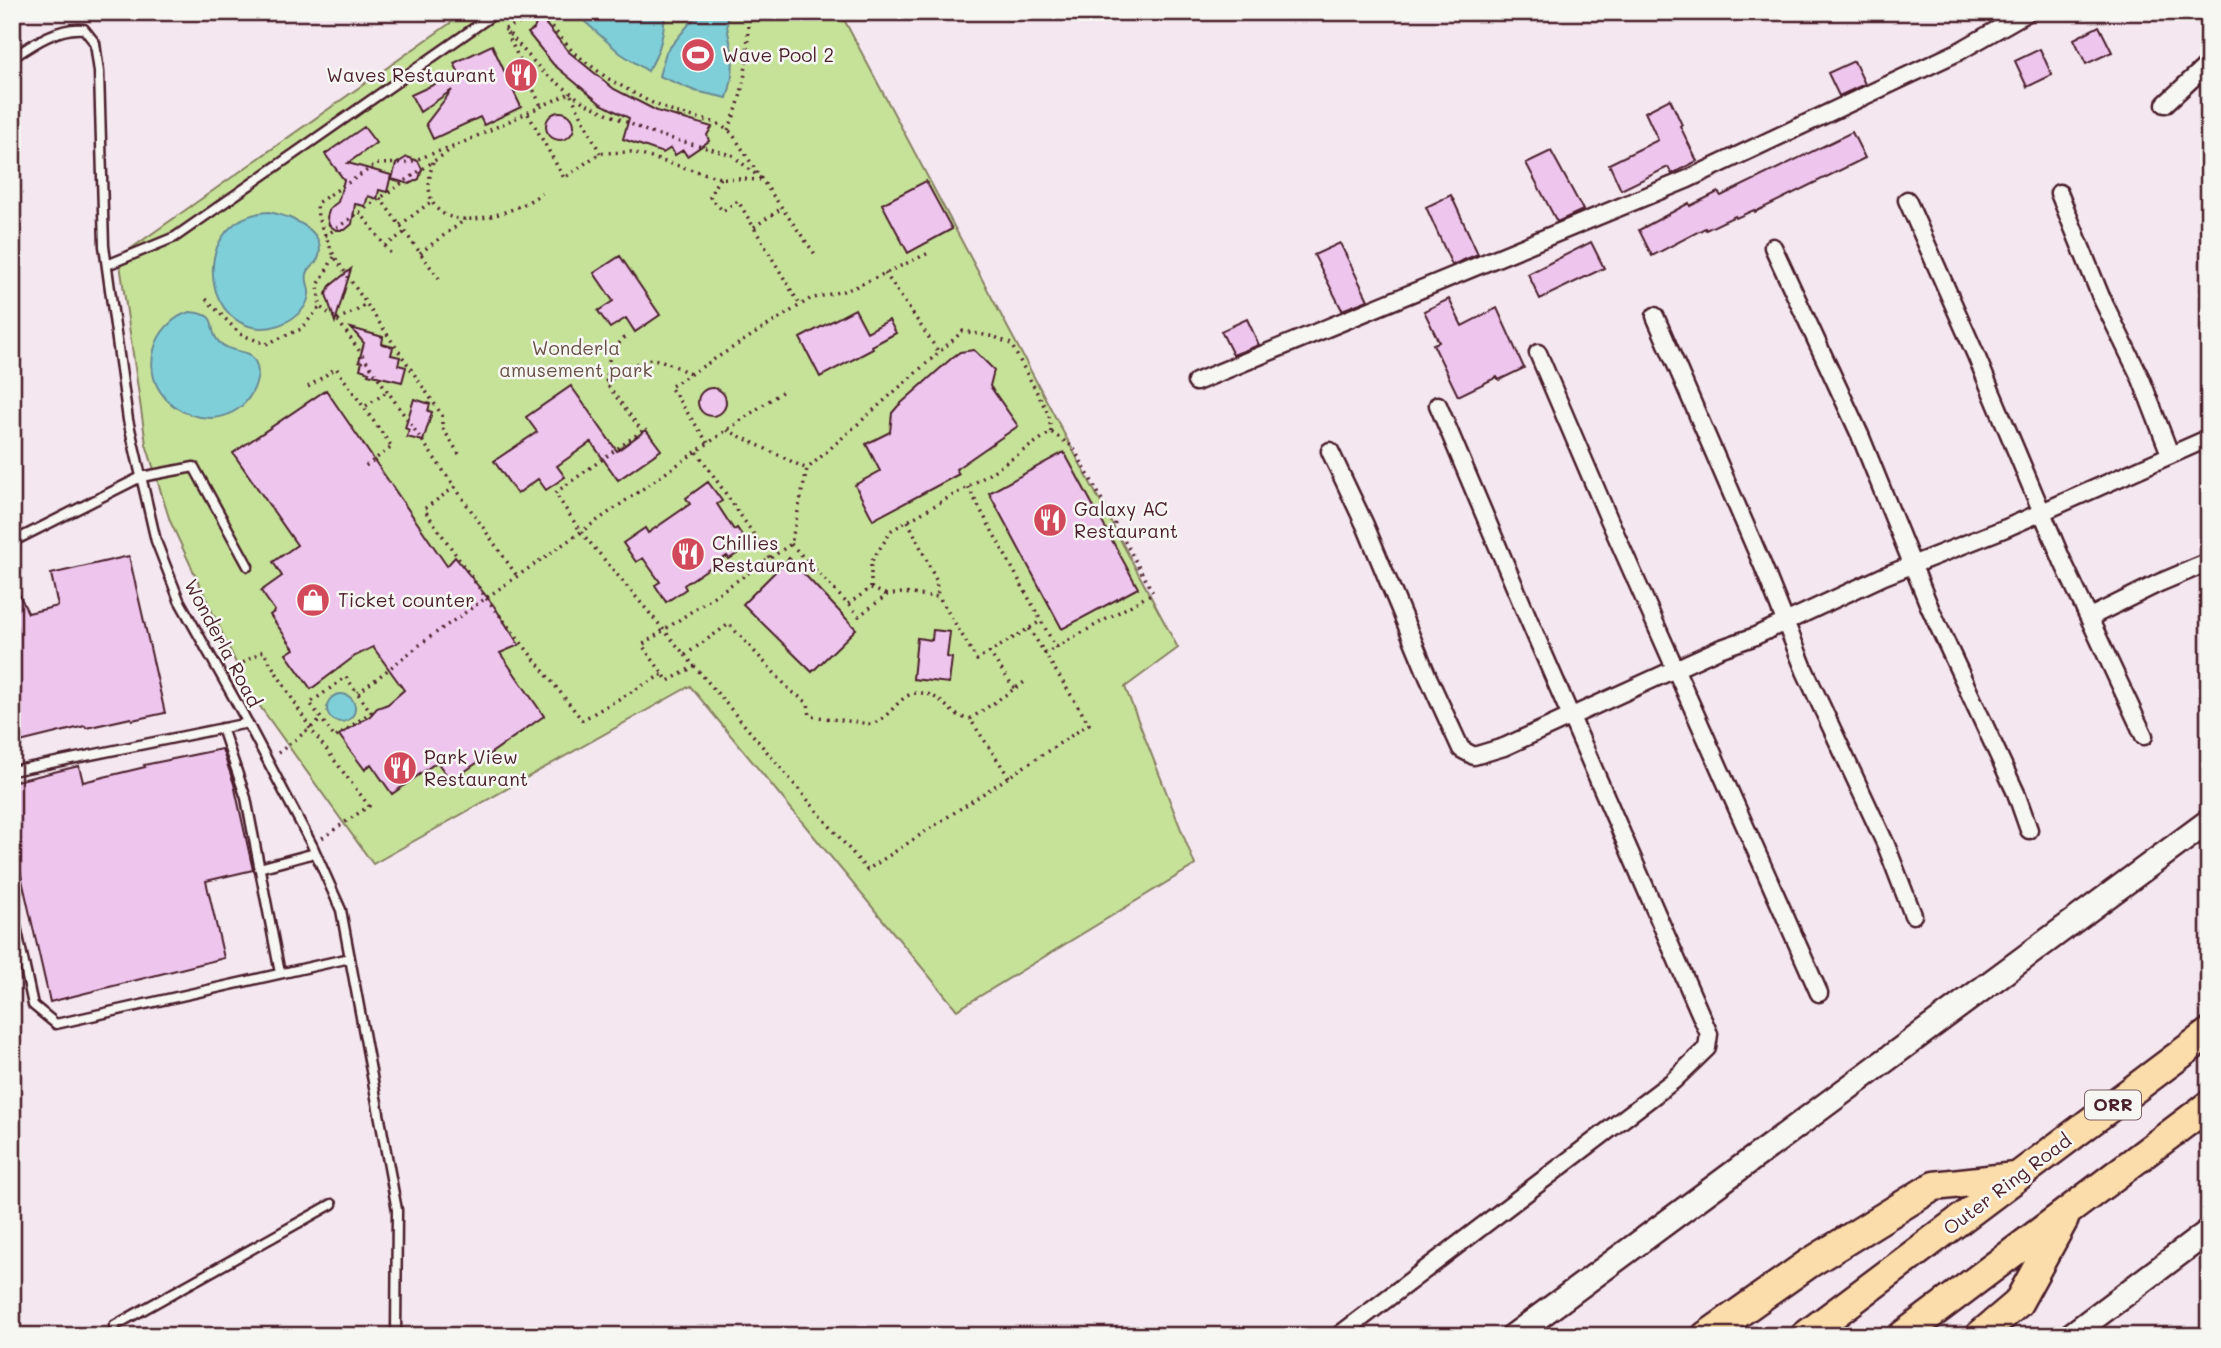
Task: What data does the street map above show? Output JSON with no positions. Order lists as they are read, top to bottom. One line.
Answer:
{"streets":{"highway":["ORR","Outer Ring Road"],"lane":["Wonderla Road"]},"parks":["Wonderla amusement park"],"places":{"sports":["Wave Pool 2"],"restaurant":["Waves Restaurant","Galaxy AC Restaurant","Chillies Restaurant","Park View Restaurant"],"shop":["Ticket counter"]}}
